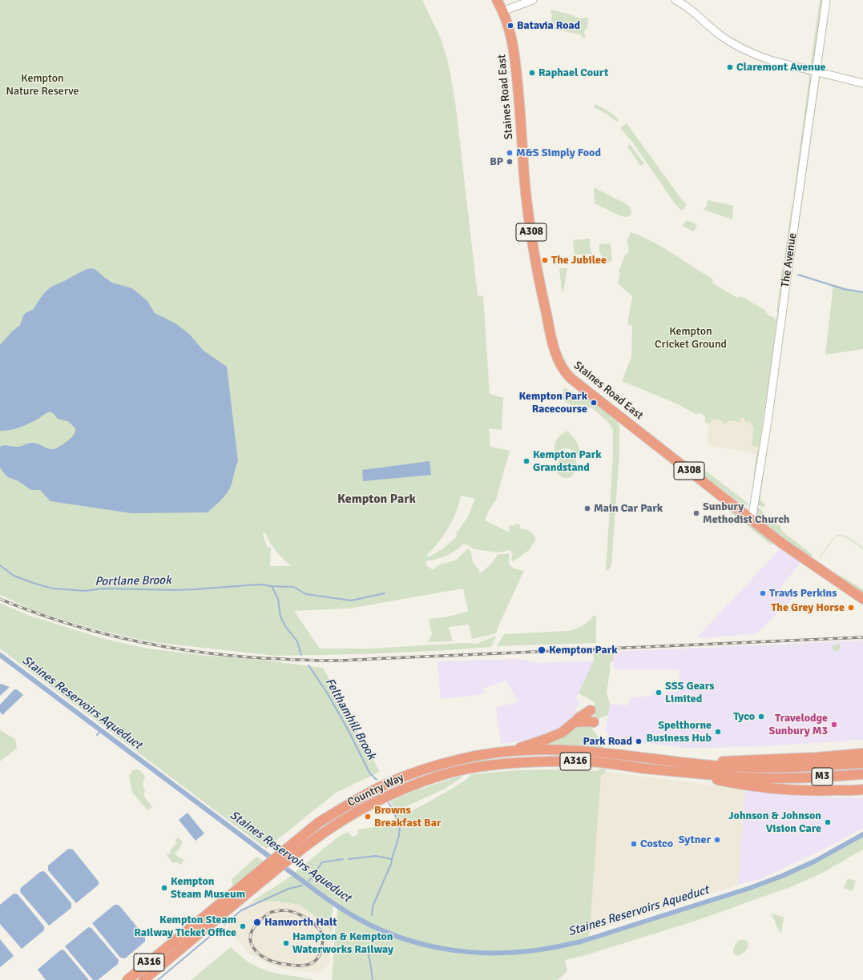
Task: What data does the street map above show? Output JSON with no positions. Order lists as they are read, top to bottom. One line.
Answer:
{"streets":{"highway":["Staines Road East","A308","A316","M3","Country Way"],"street":["The Avenue"]},"crossings":[["Staines Road East","The Avenue"],["A316","M3"],["A316","Country Way"]],"districts":["Kempton Park"],"water":["Portlane Brook","Staines Reservoirs Aqueduct","Felthamhill Brook"],"parks":["Kempton Nature Reserve","Kempton Cricket Ground"],"places":["Batavia Road","Claremont Avenue","Raphael Court","M&S Simply Food","BP","The Jubilee","Kempton Park Racecourse","Kempton Park Grandstand","Main Car Park","Sunbury Methodist Church","Travis Perkins","The Grey Horse","Kempton Park","SSS Gears Limited","Tyco","Travelodge Sunbury M3","Spelthorne Business Hub","Park Road","Browns Breakfast Bar","Johnson & Johnson Vision Care","Sytner","Costco","Kempton Steam Museum","Hanworth Halt","Kempton Steam Railway Ticket Office","Hampton & Kempton Waterworks Railway"]}
